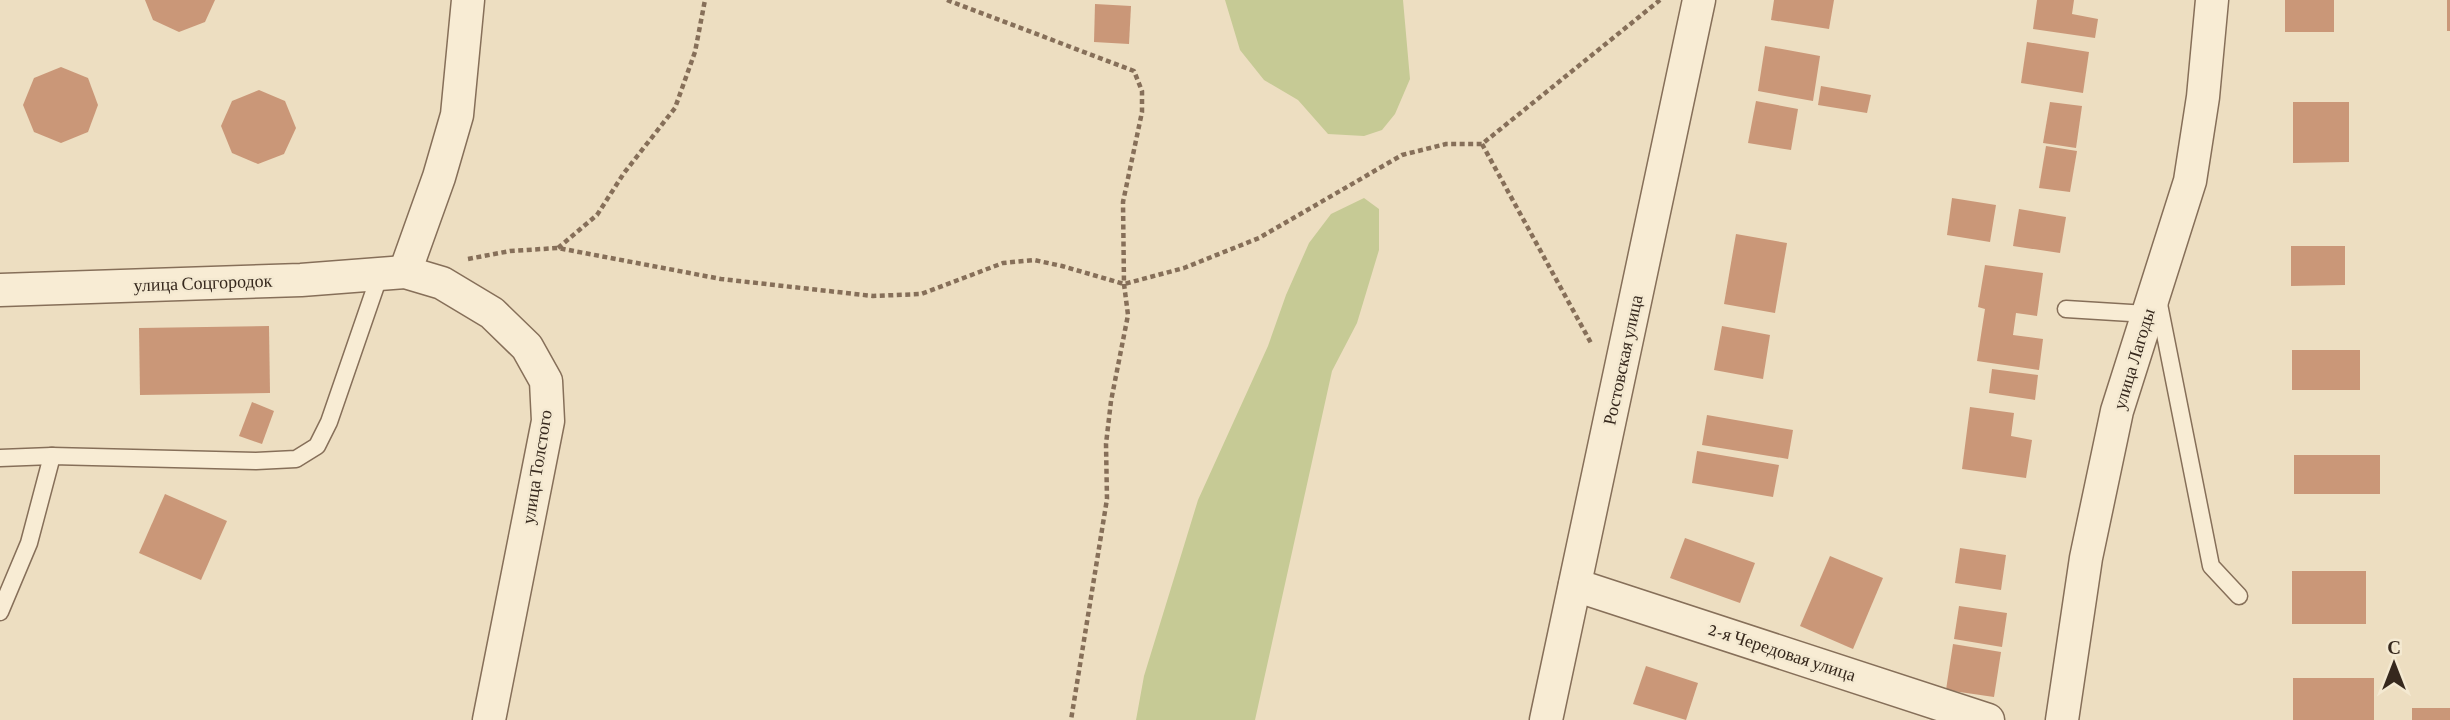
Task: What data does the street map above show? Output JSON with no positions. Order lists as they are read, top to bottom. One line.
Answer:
{"streets":{"street":["улица Соцгородок","улица Лагоды","Ростовская улица","улица Толстого","2-я Чередовая улица"]},"crossings":[["улица Соцгородок","улица Толстого"],["Ростовская улица","2-я Чередовая улица"]],"north":"top"}
